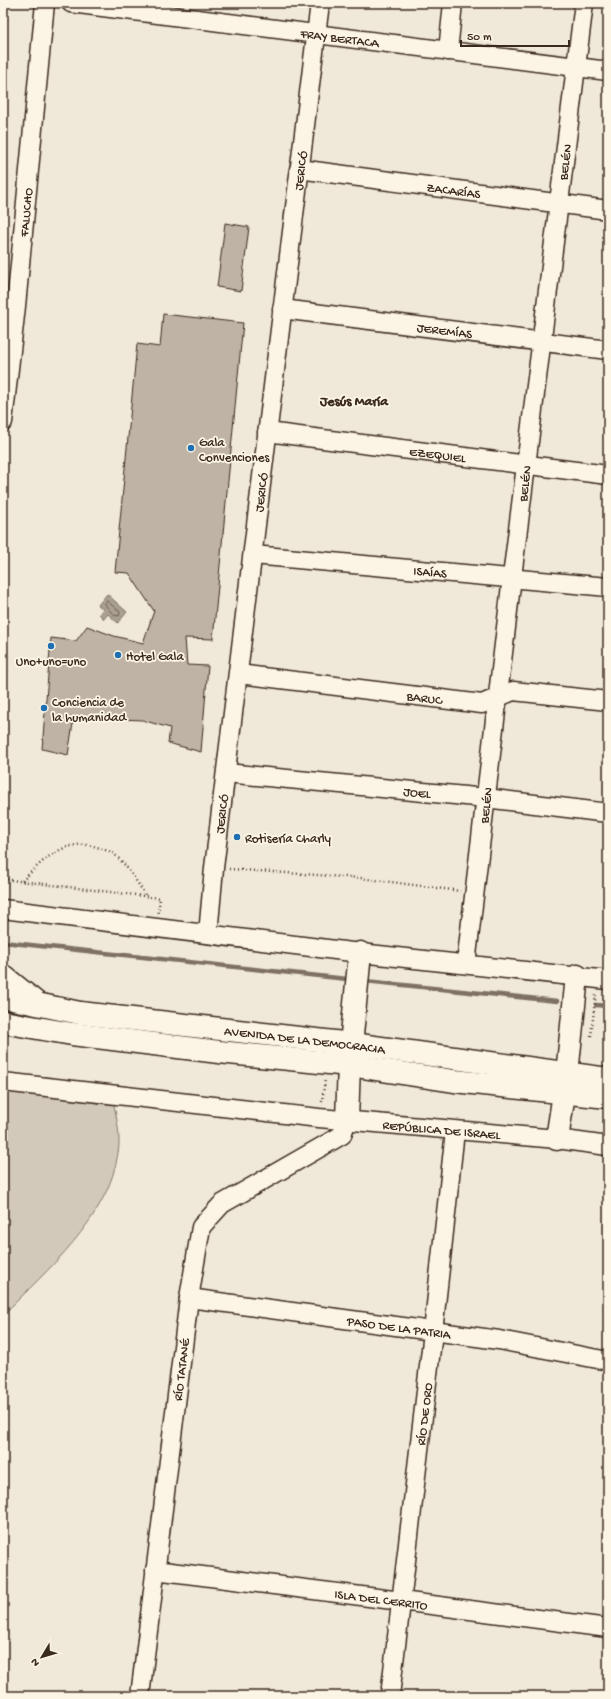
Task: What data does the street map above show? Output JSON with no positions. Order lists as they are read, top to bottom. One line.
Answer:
{"streets":{"highway":["AVENIDA DE LA DEMOCRACIA"],"street":["FRAY BERTACA","BELÉN","JERICÓ","ZACARÍAS","FALUCHO","JEREMÍAS","EZEQUIEL","ISAÍAS","BARUC","JOEL","REPÚBLICA DE ISRAEL","PASO DE LA PATRIA","RÍO TATANÉ","RÍO DE ORO","ISLA DEL CERRITO"]},"crossings":[["FRAY BERTACA","BELÉN"],["FRAY BERTACA","JERICÓ"],["BELÉN","ZACARÍAS"],["BELÉN","JEREMÍAS"],["BELÉN","EZEQUIEL"],["BELÉN","ISAÍAS"],["BELÉN","BARUC"],["BELÉN","JOEL"],["JERICÓ","ZACARÍAS"],["JERICÓ","JEREMÍAS"],["JERICÓ","EZEQUIEL"],["JERICÓ","ISAÍAS"],["JERICÓ","BARUC"],["JERICÓ","JOEL"],["REPÚBLICA DE ISRAEL","RÍO TATANÉ"],["REPÚBLICA DE ISRAEL","RÍO DE ORO"],["PASO DE LA PATRIA","RÍO TATANÉ"],["PASO DE LA PATRIA","RÍO DE ORO"],["RÍO TATANÉ","ISLA DEL CERRITO"],["RÍO DE ORO","ISLA DEL CERRITO"]],"districts":["Jesús María"],"places":["Gala Convenciones","Uno+uno=uno","Hotel Gala","Conciencia de la humanidad","Rotisería Charly"],"scale_bar":"50 m","north":"bottom left"}
